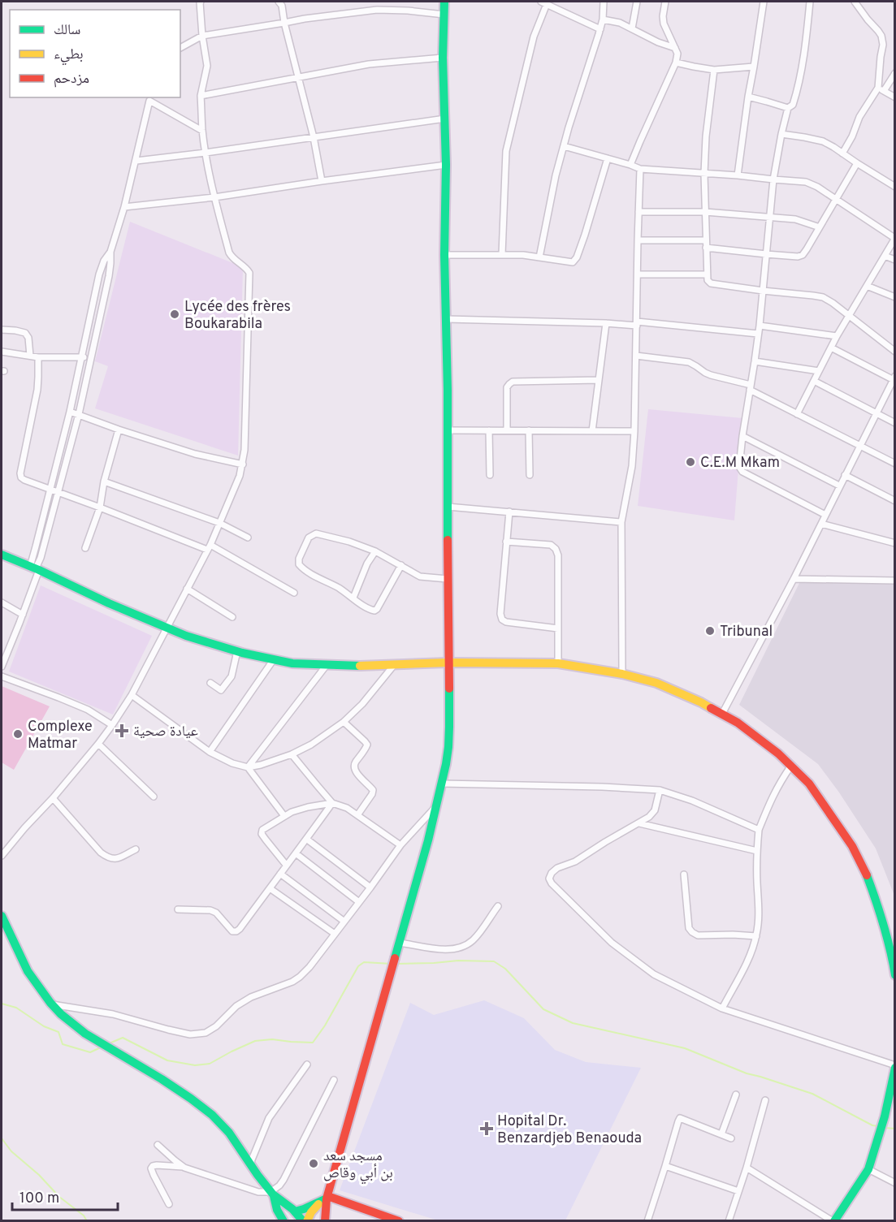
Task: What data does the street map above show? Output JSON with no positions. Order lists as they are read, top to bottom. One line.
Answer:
{"places":{"other":["Lycée des frères Boukarabila","C.E.M Mkam","Tribunal","Complexe Matmar","مسجد سعد بن أبي وقاص"],"health":["عيادة صحية","Hopital Dr. Benzardjeb Benaouda"]},"legend":["سالك","بطيء","مزدحم"],"scale_bar":"100 m"}
